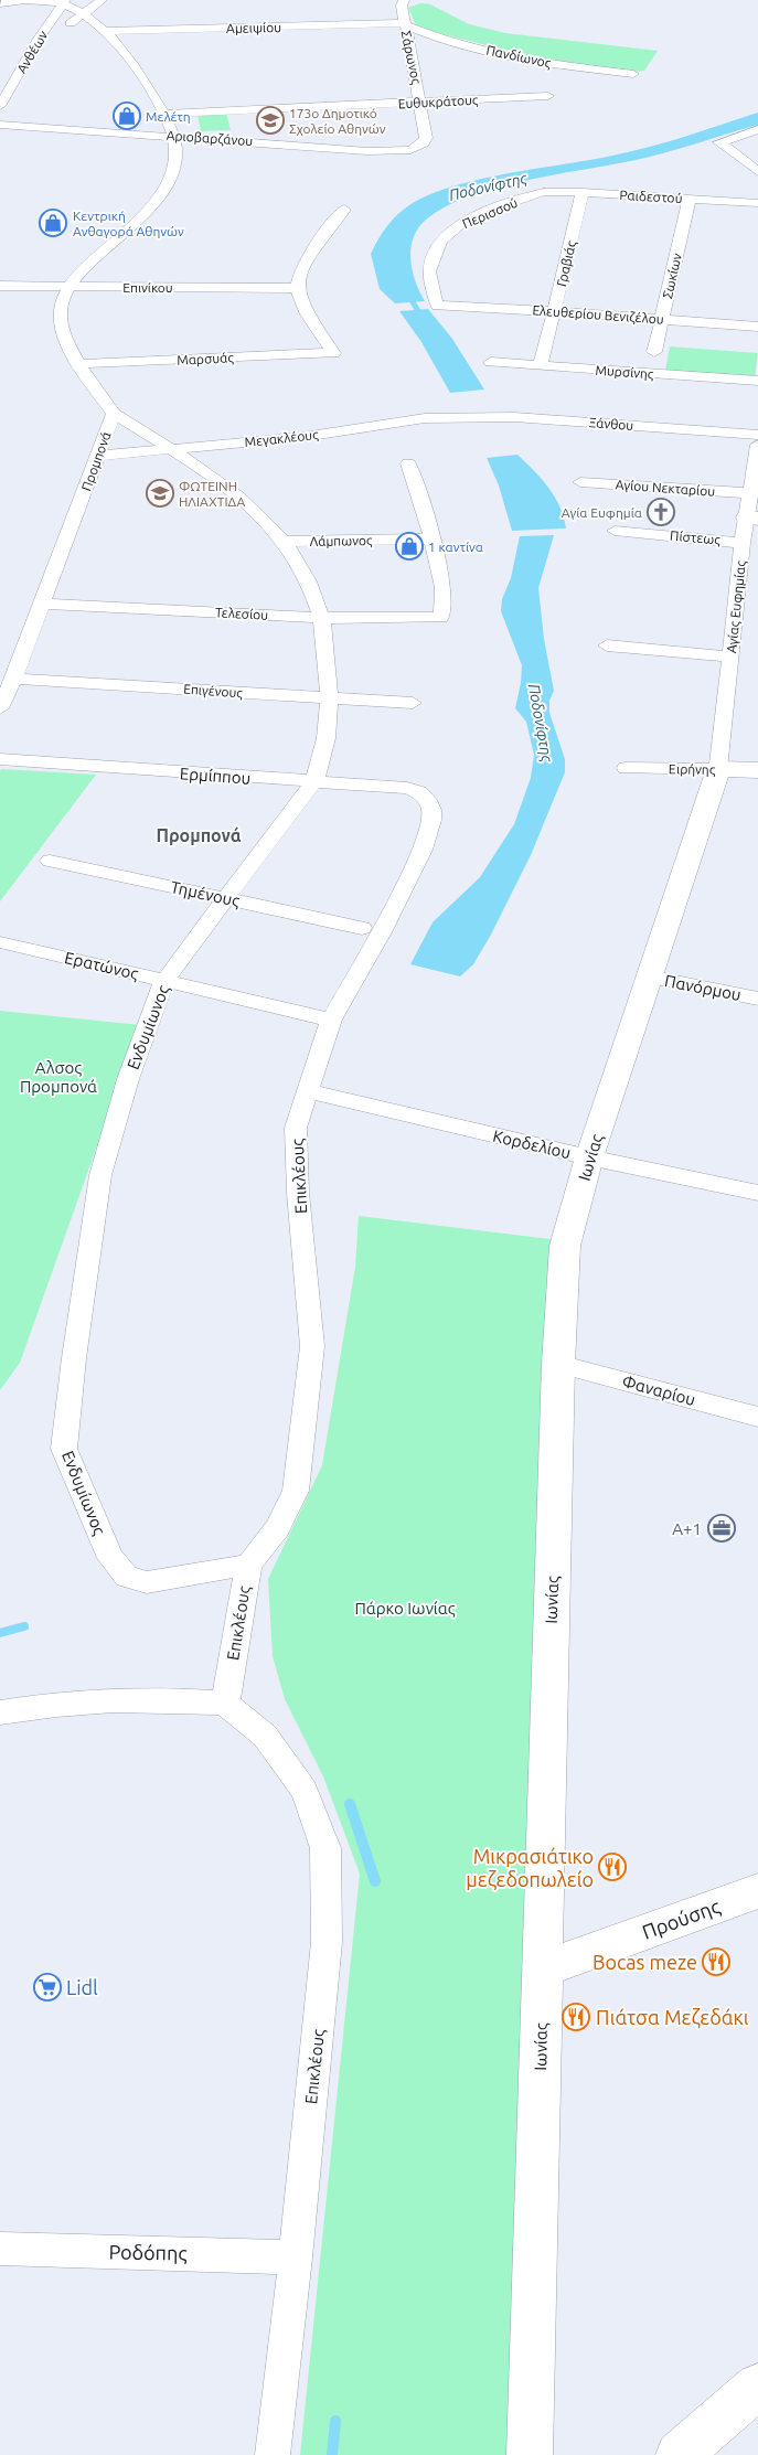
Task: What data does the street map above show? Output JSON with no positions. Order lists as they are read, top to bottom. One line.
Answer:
{"streets":{"street":["Αμειψίου","Ανθέων","Πανδίωνος","Σάρωνος","Ευθυκράτους","Αριοβαρζάνου","Ραιδεστού","Περισσού","Γραβιάς","Σωκίων","Επινίκου","Ελευθερίου Βενιζέλου","Μαρσυάς","Μυρσίνης","Ξάνθου","Μεγακλέους","Προμπονά","Αγίου Νεκταρίου","Πίστεως","Λάμπωνος","Αγίας Ευφημίας","Τελεσίου","Επιγένους","Ειρήνης","Ερμίππου","Τημένους","Ερατώνος","Πανόρμου","Ενδυμίωνος","Κορδελίου","Ιωνίας","Επικλέους","Φαναρίου","Προύσης","Ροδόπης"]},"crossings":[["Αμειψίου","Ανθέων"],["Αμειψίου","Πανδίωνος"],["Αμειψίου","Σάρωνος"],["Αμειψίου","Προμπονά"],["Ανθέων","Προμπονά"],["Πανδίωνος","Σάρωνος"],["Σάρωνος","Ευθυκράτους"],["Σάρωνος","Αριοβαρζάνου"],["Ευθυκράτους","Προμπονά"],["Αριοβαρζάνου","Προμπονά"],["Ραιδεστού","Περισσού"],["Ραιδεστού","Γραβιάς"],["Ραιδεστού","Σωκίων"],["Περισσού","Ελευθερίου Βενιζέλου"],["Γραβιάς","Ελευθερίου Βενιζέλου"],["Γραβιάς","Μυρσίνης"],["Σωκίων","Ελευθερίου Βενιζέλου"],["Επινίκου","Μαρσυάς"],["Επινίκου","Προμπονά"],["Μαρσυάς","Προμπονά"],["Ξάνθου","Μεγακλέους"],["Μεγακλέους","Προμπονά"],["Μεγακλέους","Ενδυμίωνος"],["Προμπονά","Τελεσίου"],["Προμπονά","Επιγένους"],["Προμπονά","Ενδυμίωνος"],["Αγίου Νεκταρίου","Αγίας Ευφημίας"],["Πίστεως","Αγίας Ευφημίας"],["Λάμπωνος","Τελεσίου"],["Λάμπωνος","Ενδυμίωνος"],["Αγίας Ευφημίας","Ειρήνης"],["Αγίας Ευφημίας","Ιωνίας"],["Τελεσίου","Ενδυμίωνος"],["Επιγένους","Ενδυμίωνος"],["Ειρήνης","Ιωνίας"],["Ερμίππου","Ενδυμίωνος"],["Ερμίππου","Επικλέους"],["Τημένους","Ενδυμίωνος"],["Ερατώνος","Ενδυμίωνος"],["Ερατώνος","Επικλέους"],["Πανόρμου","Ιωνίας"],["Ενδυμίωνος","Επικλέους"],["Κορδελίου","Ιωνίας"],["Κορδελίου","Επικλέους"],["Ιωνίας","Φαναρίου"],["Ιωνίας","Προύσης"],["Επικλέους","Ροδόπης"]],"districts":["Προμπονά"],"water":["Ποδονίφτης"],"parks":["Αλσος Προμπονά","Πάρκο Ιωνίας"],"places":{"shop":["Μελέτη","Κεντρική Ανθαγορά Αθηνών","1 καντίνα"],"school or university":["173ο Δημοτικό Σχολείο Αθηνών","ΦΩΤΕΙΝΗ ΗΛΙΑΧΤΙΔΑ"],"church":["Αγία Ευφημία"],"office":["A+1"],"restaurant":["Μικρασιάτικο μεζεδοπωλείο","Bocas meze","Πιάτσα Μεζεδάκι"],"supermarket":["Lidl"]}}
